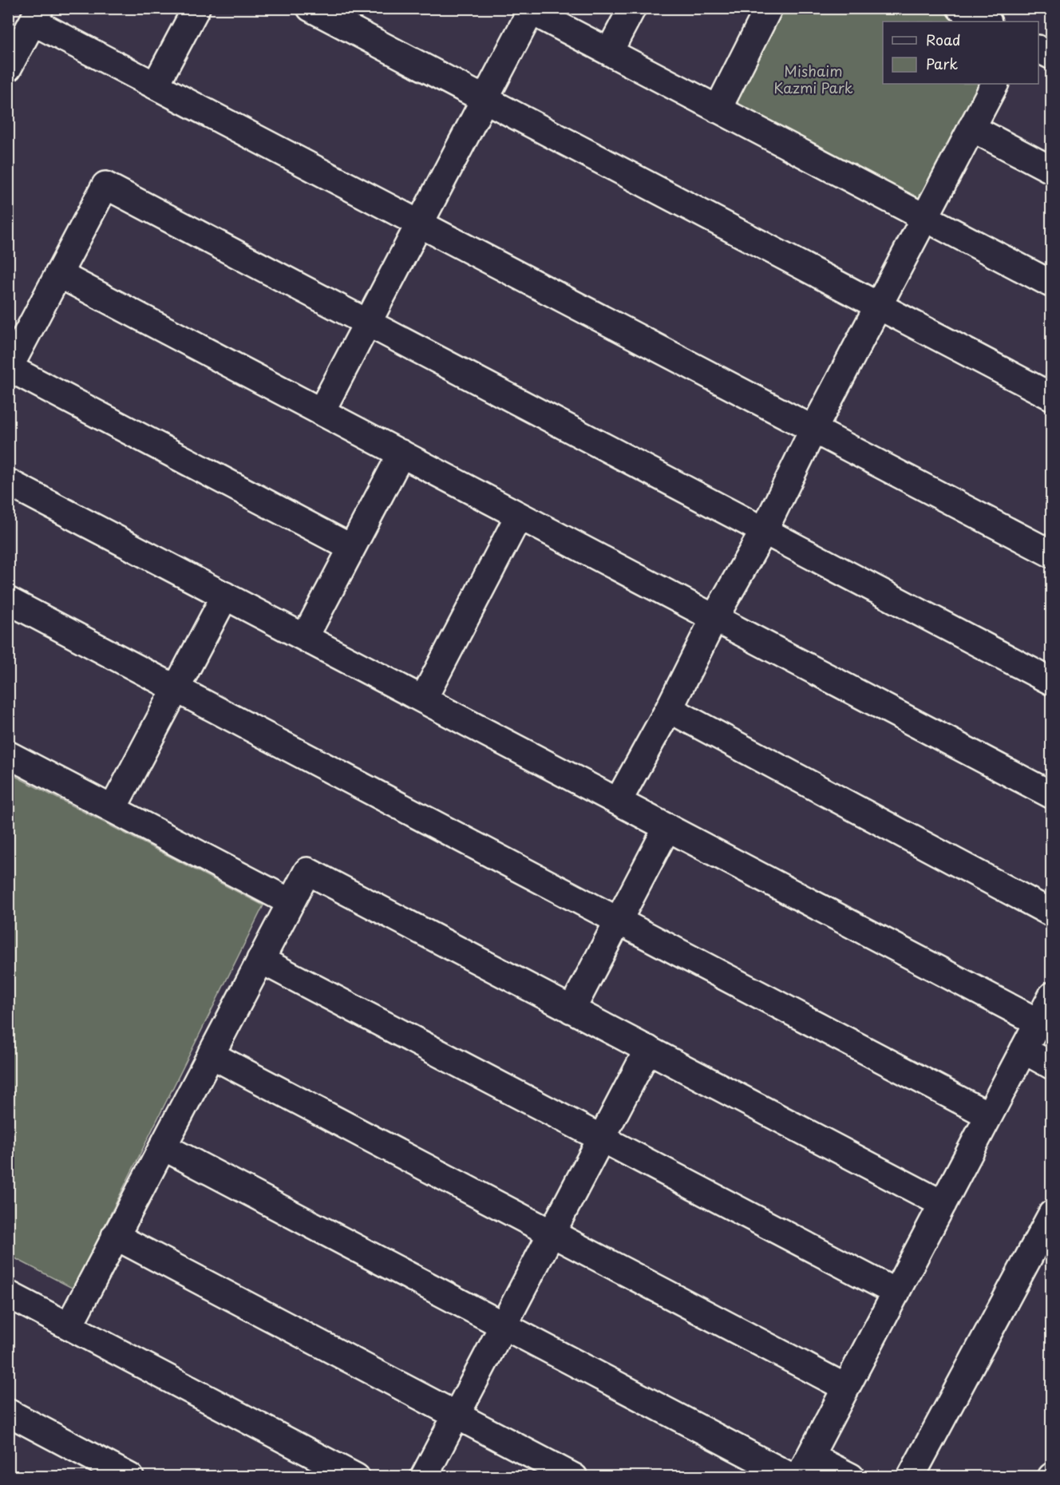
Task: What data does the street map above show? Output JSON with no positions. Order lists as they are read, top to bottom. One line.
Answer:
{"parks":["Mishaim Kazmi Park"],"legend":["Road","Park"]}
